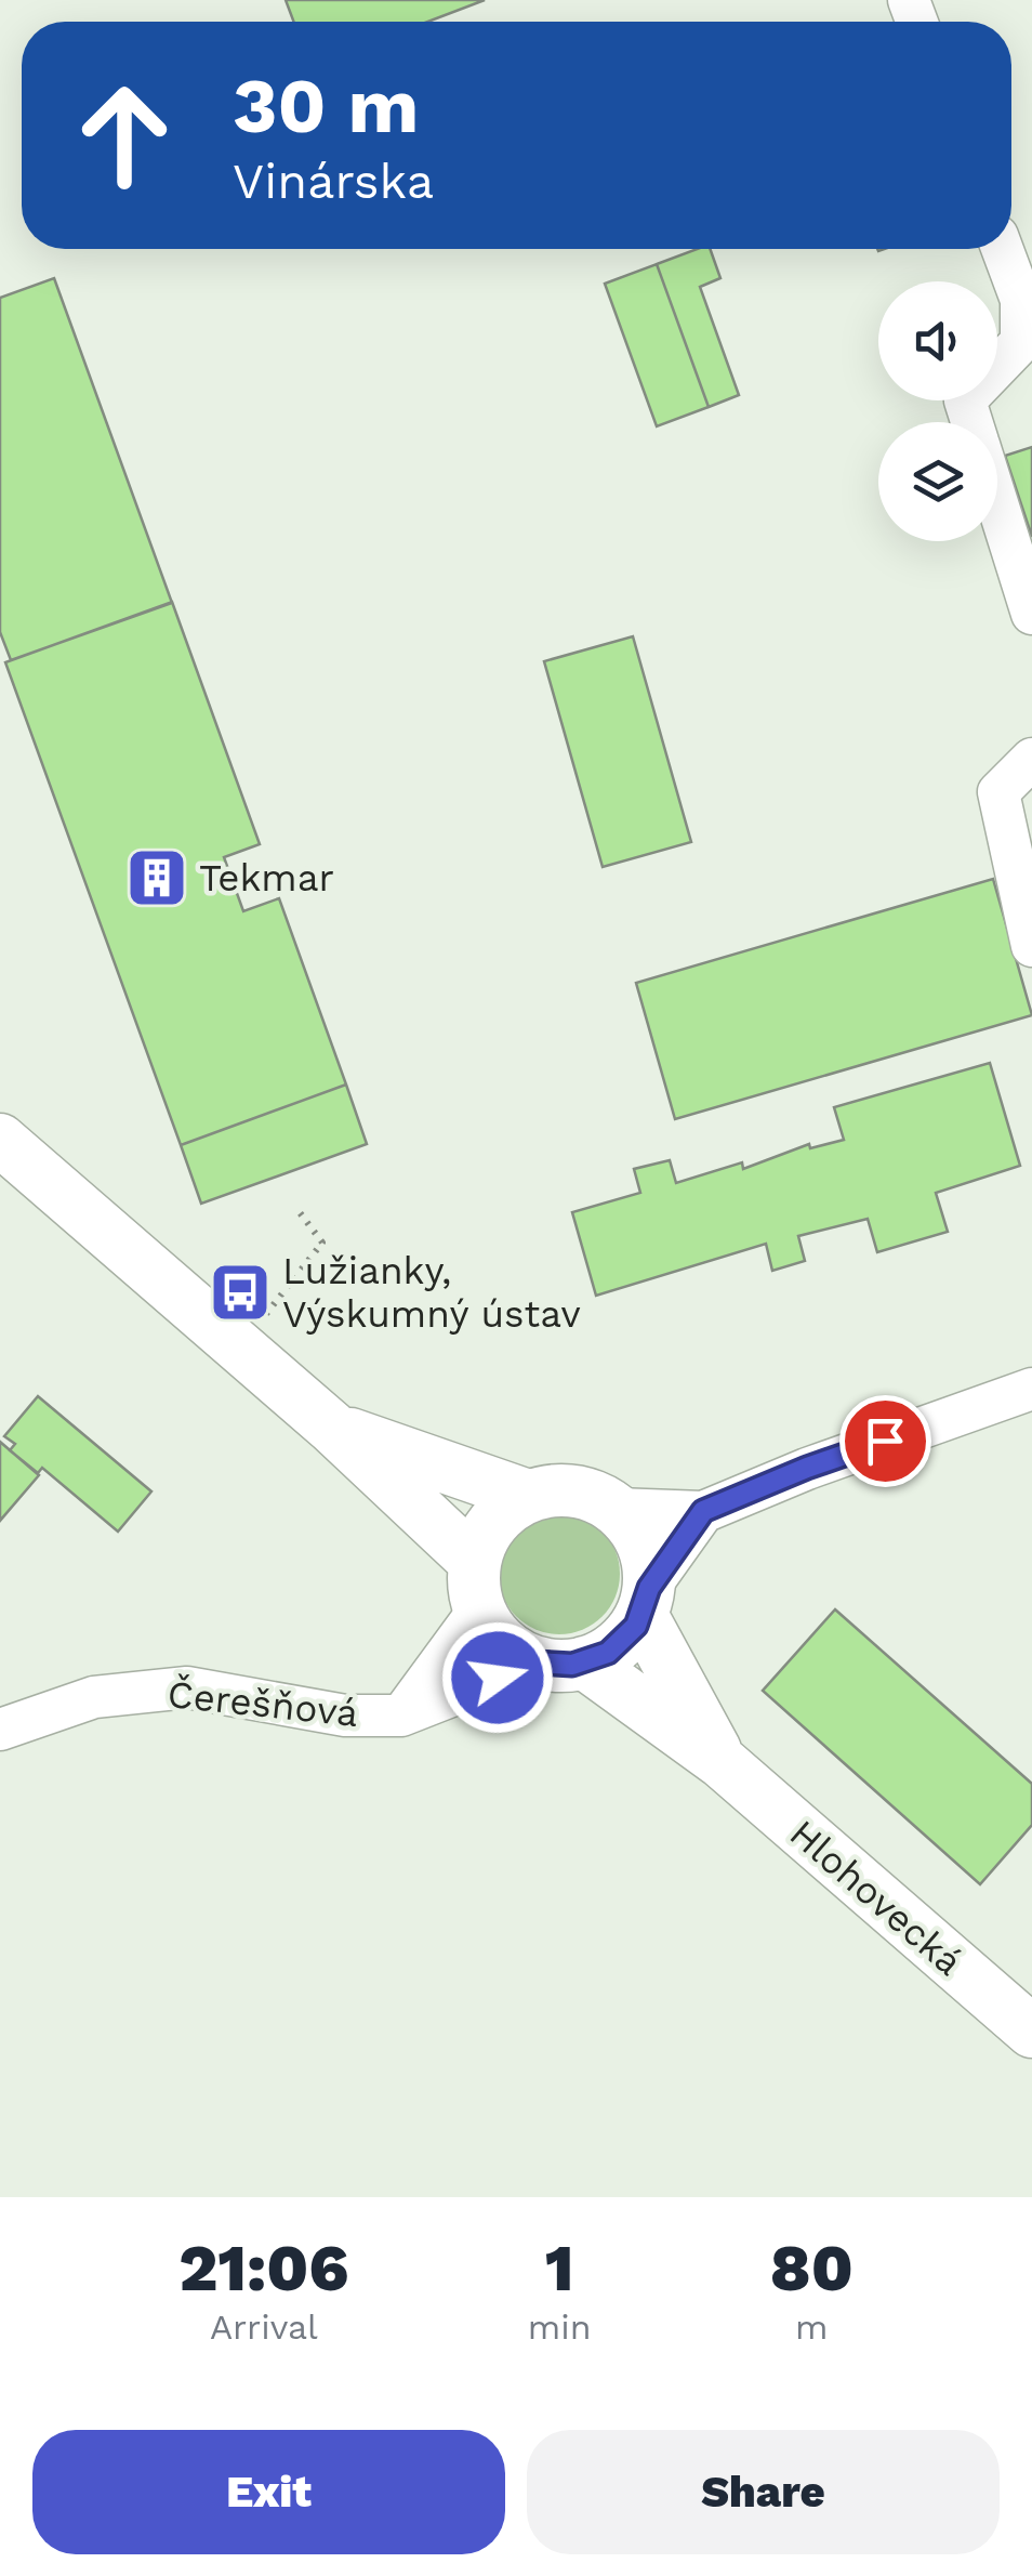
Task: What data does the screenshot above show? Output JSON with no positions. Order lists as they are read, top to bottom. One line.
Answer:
{"streets":{"main road":["Hlohovecká"],"street":["Čerešňová"]},"crossings":[["Čerešňová","Hlohovecká"]],"places":{"building":["Tekmar"],"bus stop":["Lužianky, Výskumný ústav"]},"page":{"turn":["30 m","Vinárska"],"eta":["21:06","Arrival","1","min","80","m"],"buttons":["Exit","Share"]}}
